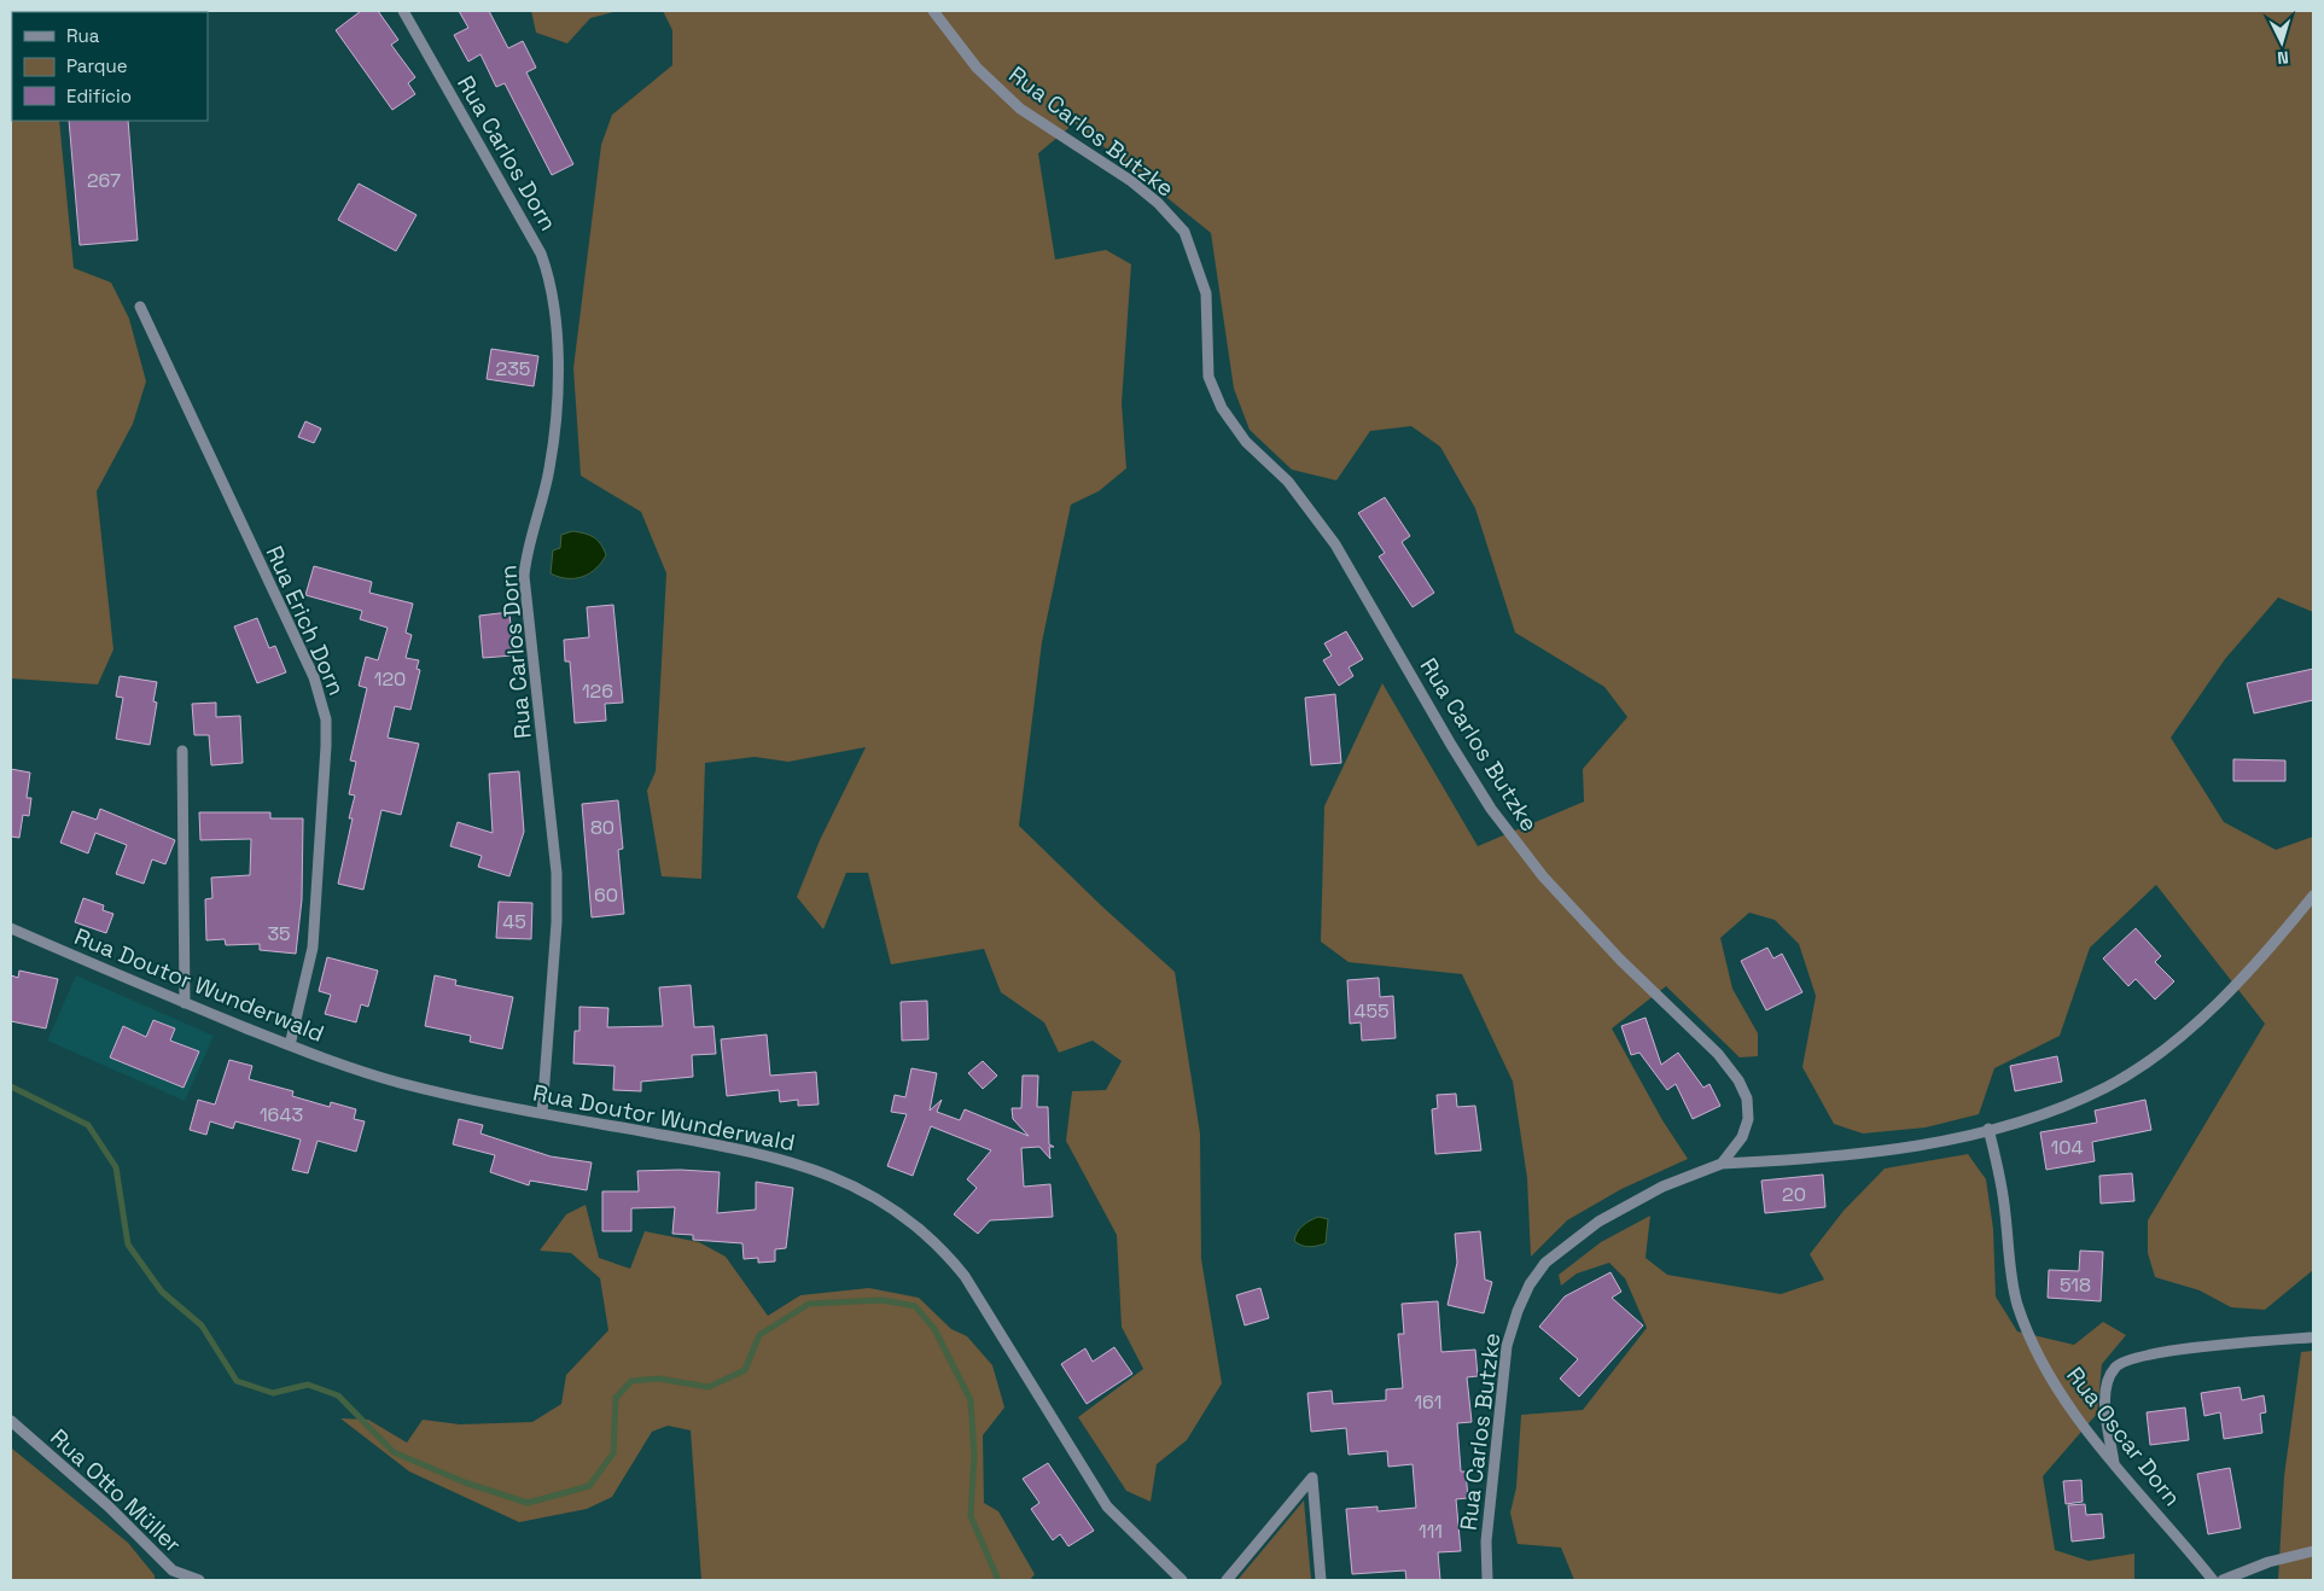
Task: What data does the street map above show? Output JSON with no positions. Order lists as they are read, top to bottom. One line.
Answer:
{"streets":{"street":["Rua Carlos Butzke","Rua Carlos Dorn","Rua Erich Dorn","Rua Doutor Wunderwald","Rua Oscar Dorn","Rua Otto Müller"]},"crossings":[["Rua Carlos Dorn","Rua Doutor Wunderwald"],["Rua Erich Dorn","Rua Doutor Wunderwald"]],"house_numbers":["267","235","120","126","80","60","45","35","455","1643","104","20","518","161","111"],"legend":["Rua","Parque","Edifício"],"north":"bottom"}
